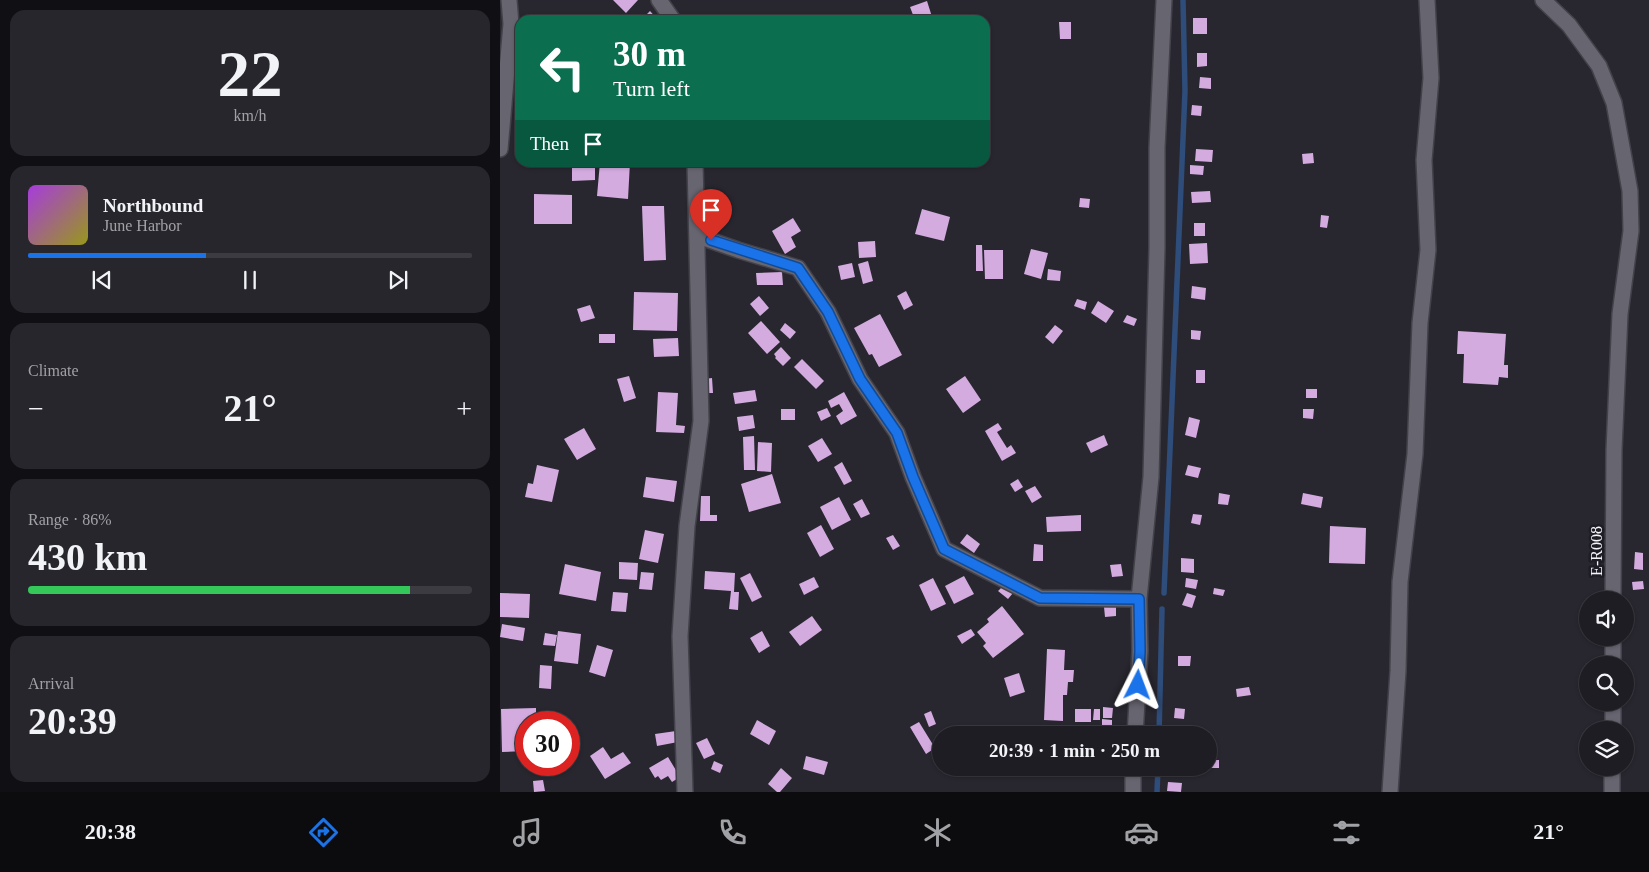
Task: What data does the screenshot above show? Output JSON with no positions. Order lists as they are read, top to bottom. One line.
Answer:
{"streets":{"street":["E-R008"]},"page":{"tile":[["22","km/h"],"Climate",["Range · 86%","430 km"],["Arrival","20:39"]],"turn":["30 m","Turn left"],"then":"Then","song":["Northbound","June Harbor"],"heat":["−","21°","+"],"limit":"30","trip":"20:39 · 1 min · 250 m","tabs":["20:38","21°"]}}
